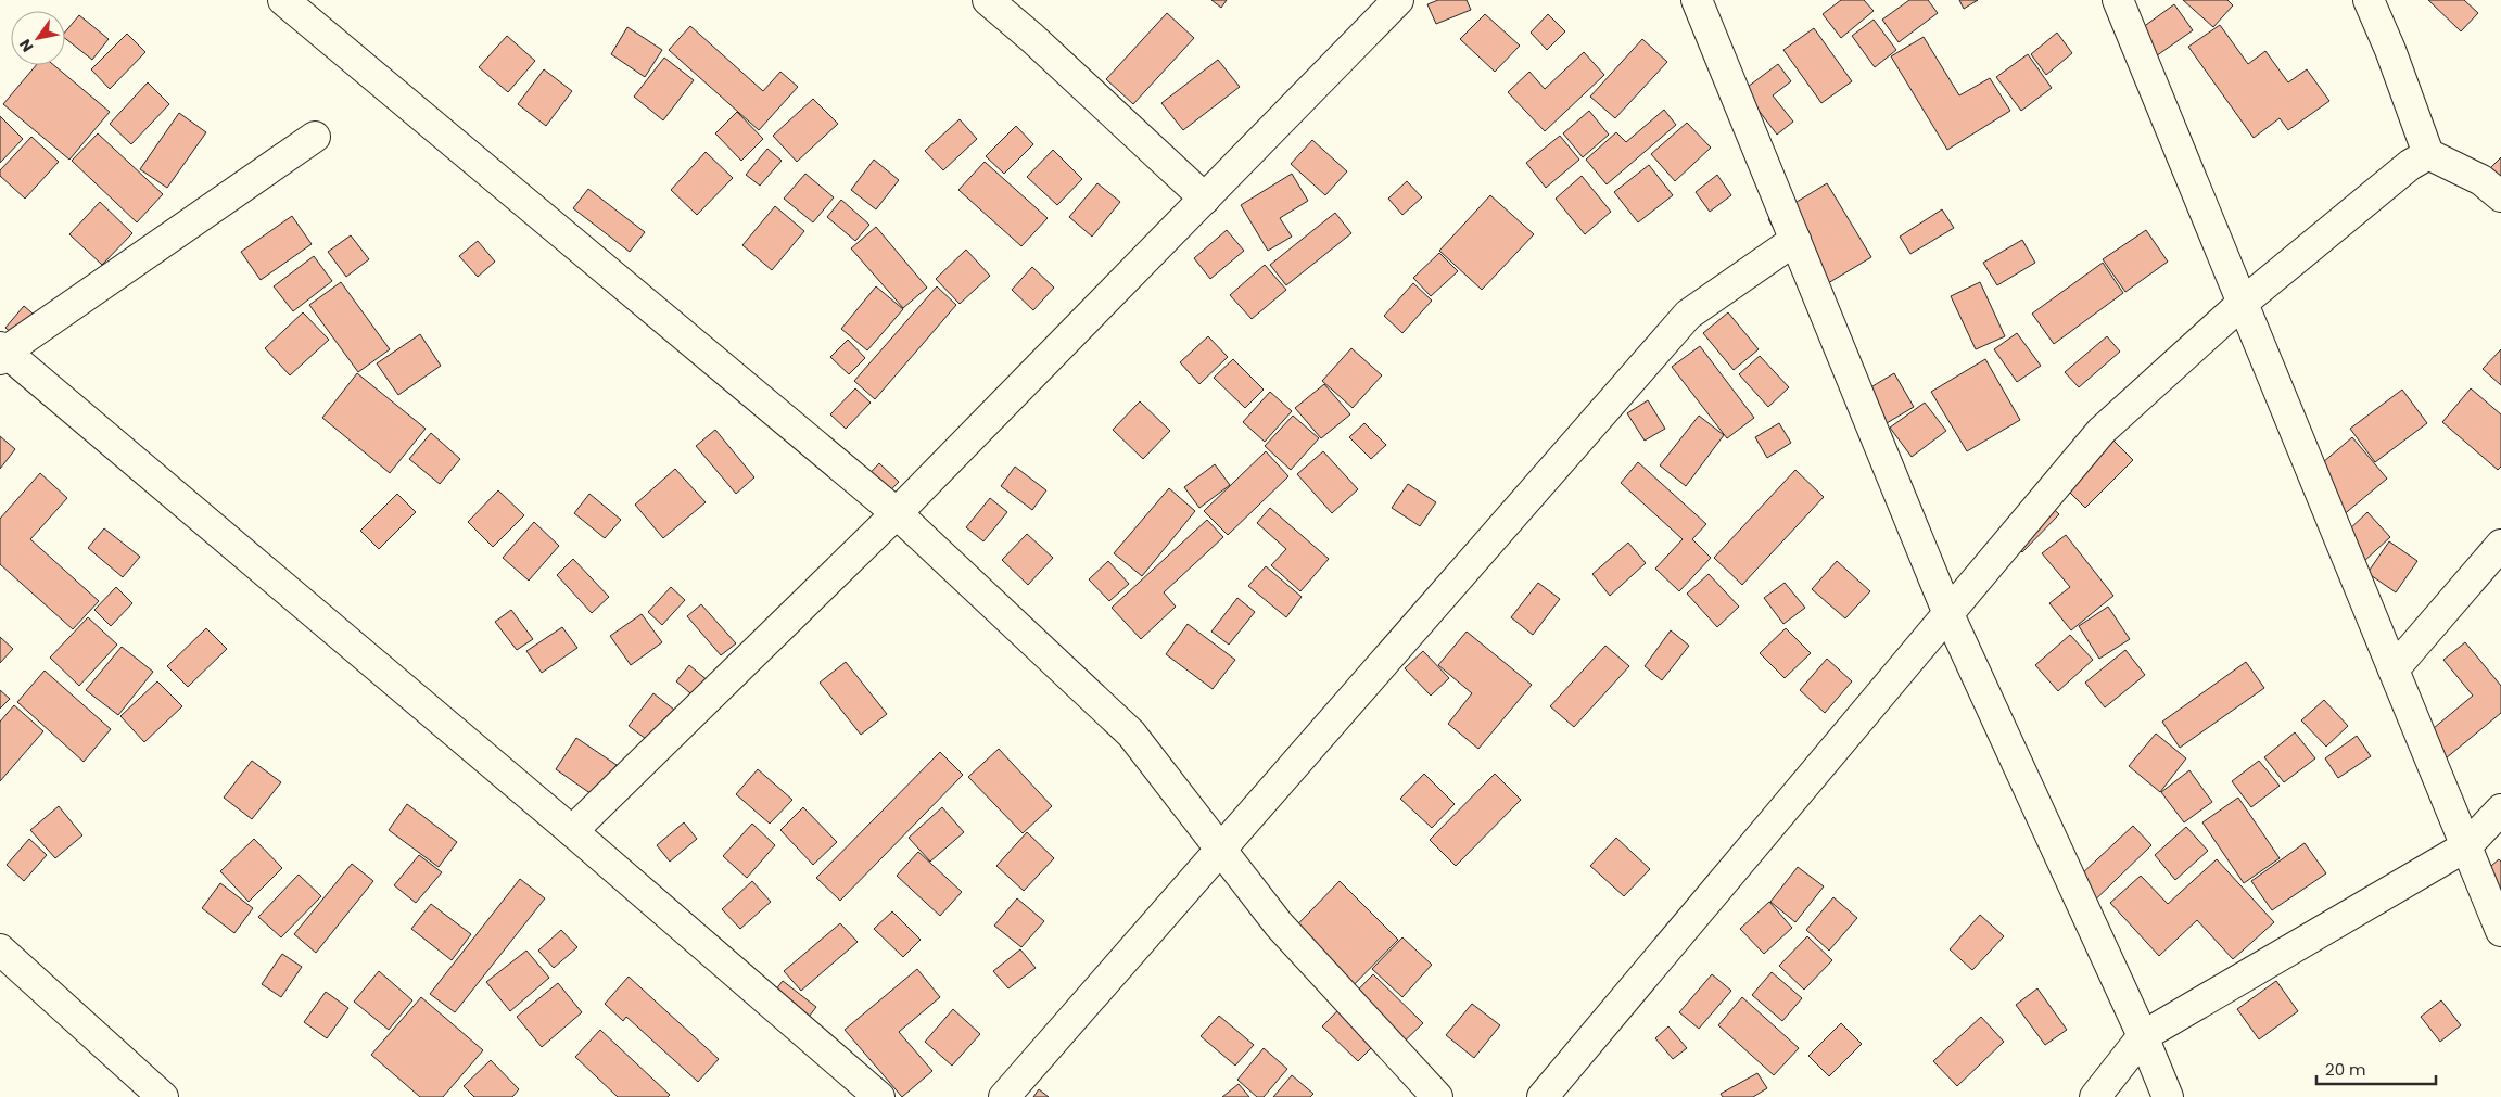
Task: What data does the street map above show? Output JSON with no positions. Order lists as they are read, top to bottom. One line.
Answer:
{"scale_bar":"20 m","north":"bottom left"}
